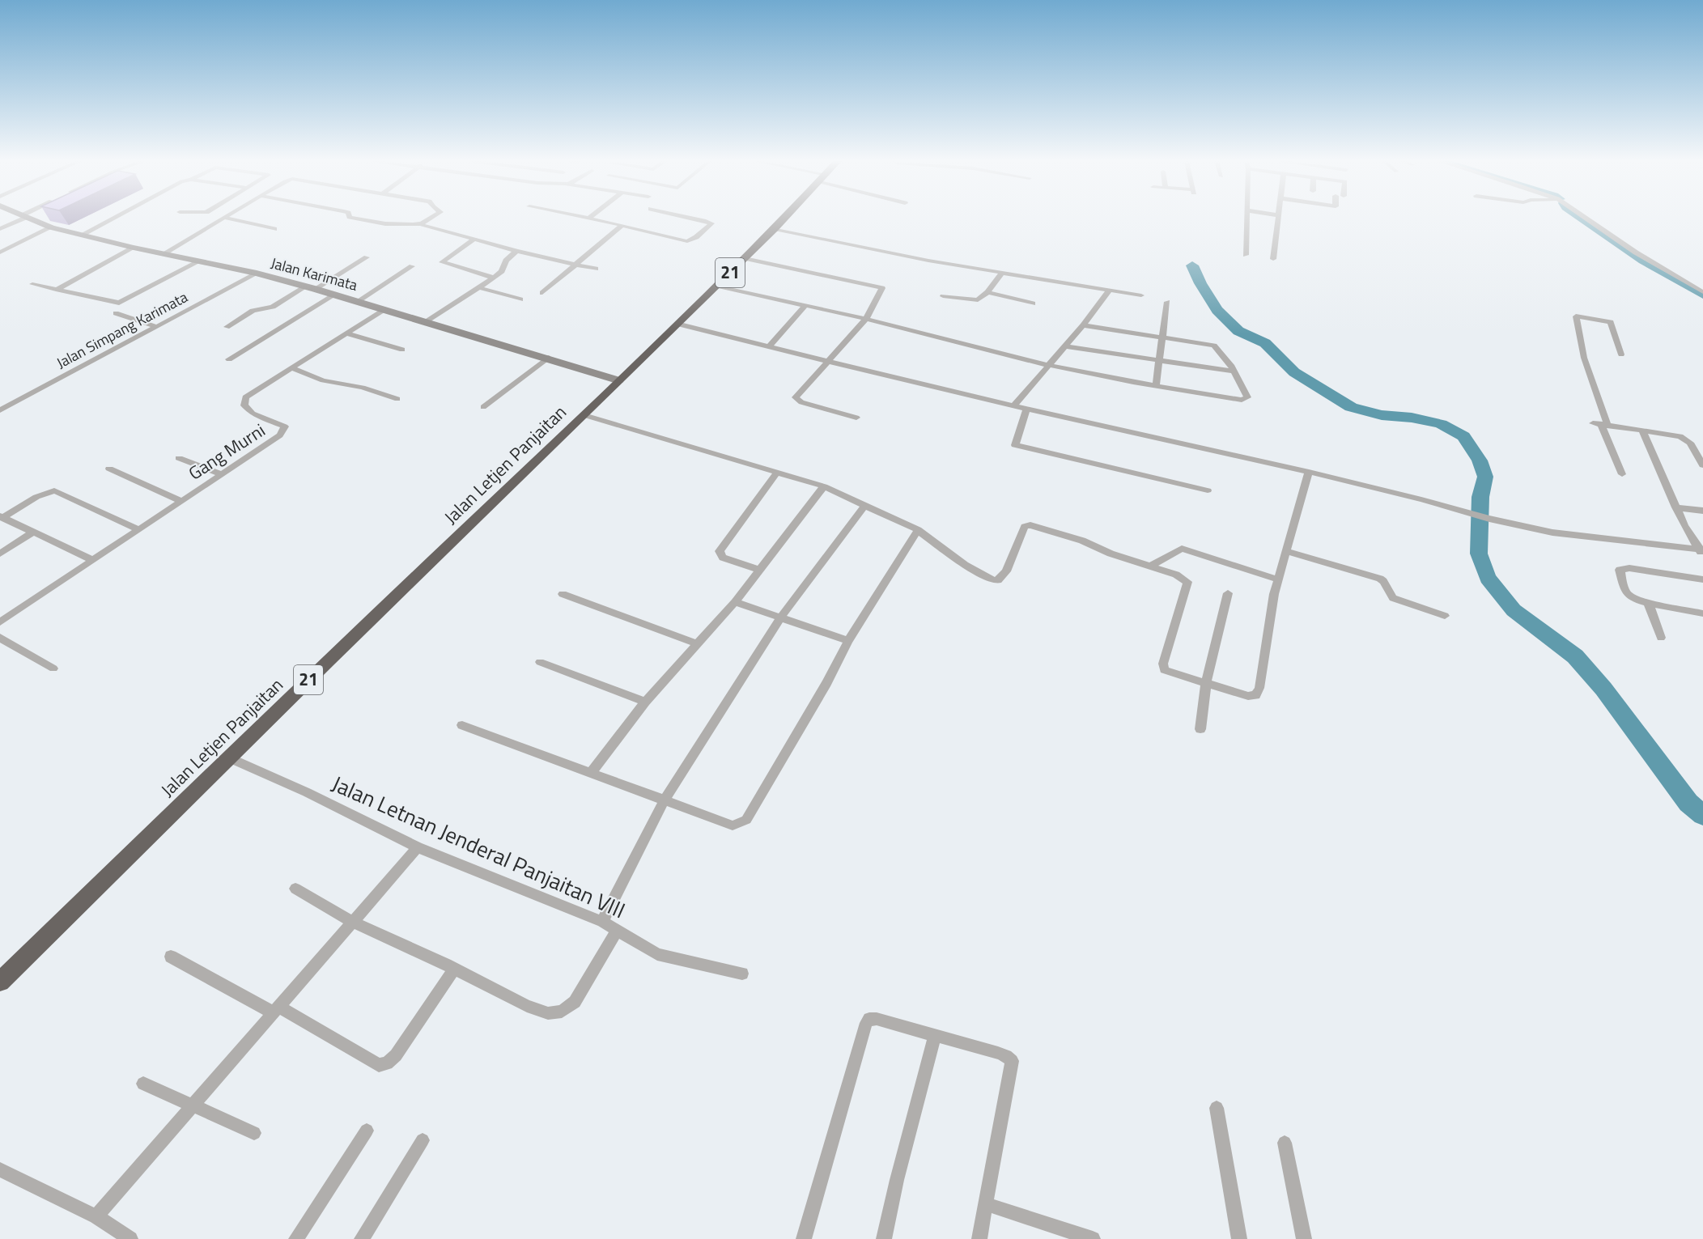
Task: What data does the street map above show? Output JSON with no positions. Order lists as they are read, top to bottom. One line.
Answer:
{"streets":{"highway":["21","Jalan Letjen Panjaitan"],"main road":["Jalan Karimata"],"street":["Jalan Simpang Karimata","Gang Murni","Jalan Letnan Jenderal Panjaitan VIII"]},"crossings":[["21","Jalan Karimata"],["21","Jalan Letjen Panjaitan"],["Jalan Karimata","Jalan Simpang Karimata"],["Jalan Karimata","Gang Murni"],["Jalan Karimata","Jalan Letjen Panjaitan"],["Jalan Letjen Panjaitan","Jalan Letnan Jenderal Panjaitan VIII"]]}
